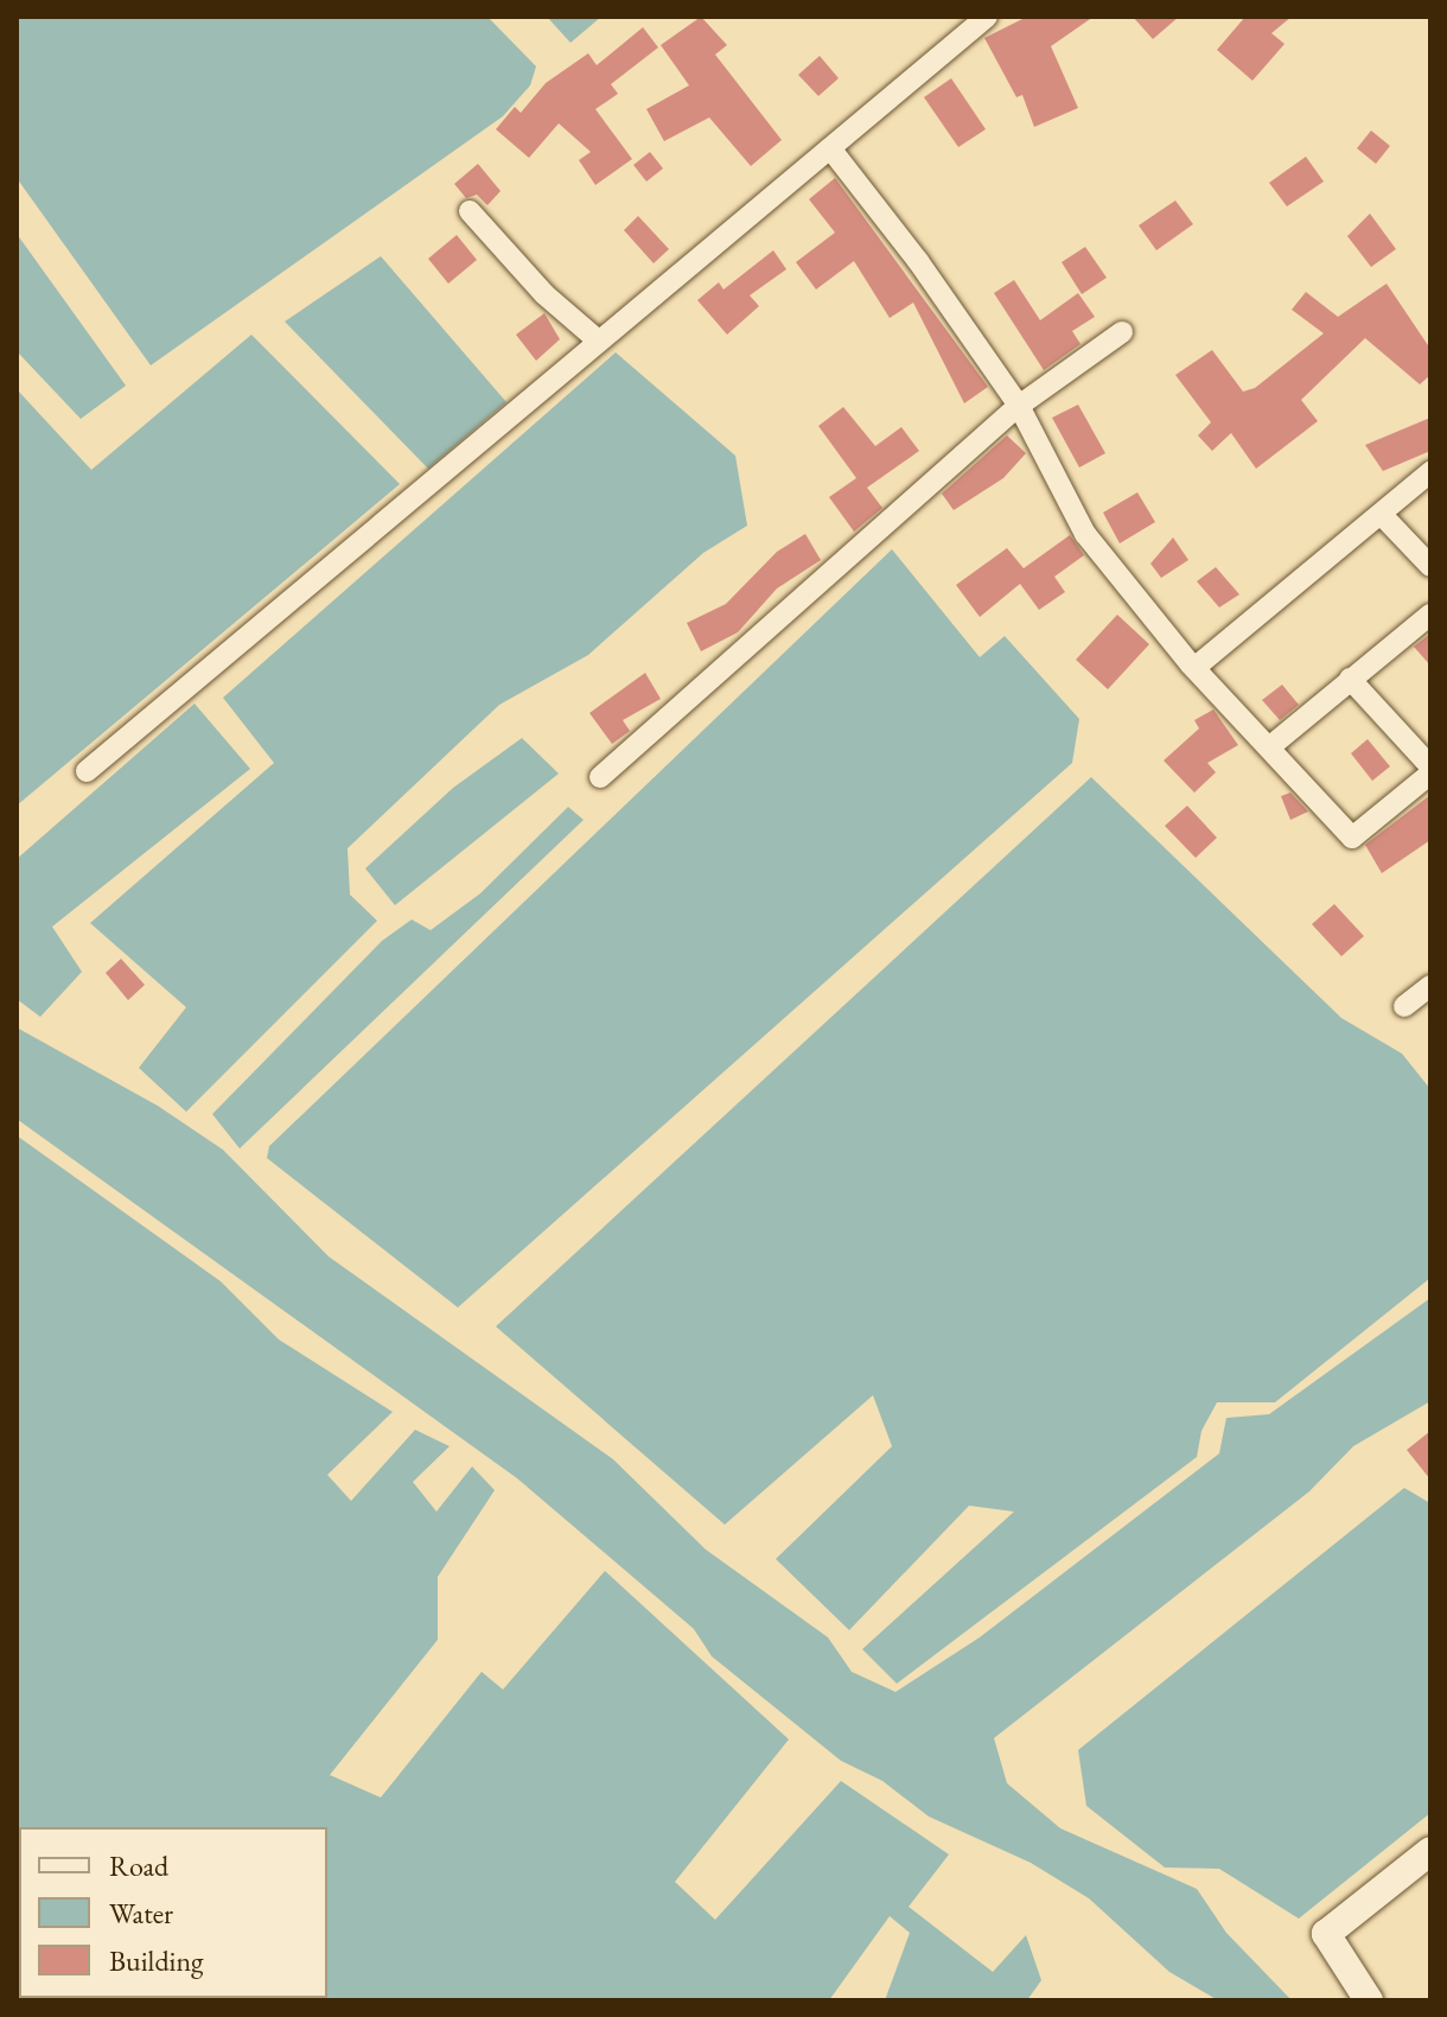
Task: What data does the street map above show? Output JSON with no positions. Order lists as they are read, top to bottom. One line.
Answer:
{"legend":["Road","Water","Building"]}
